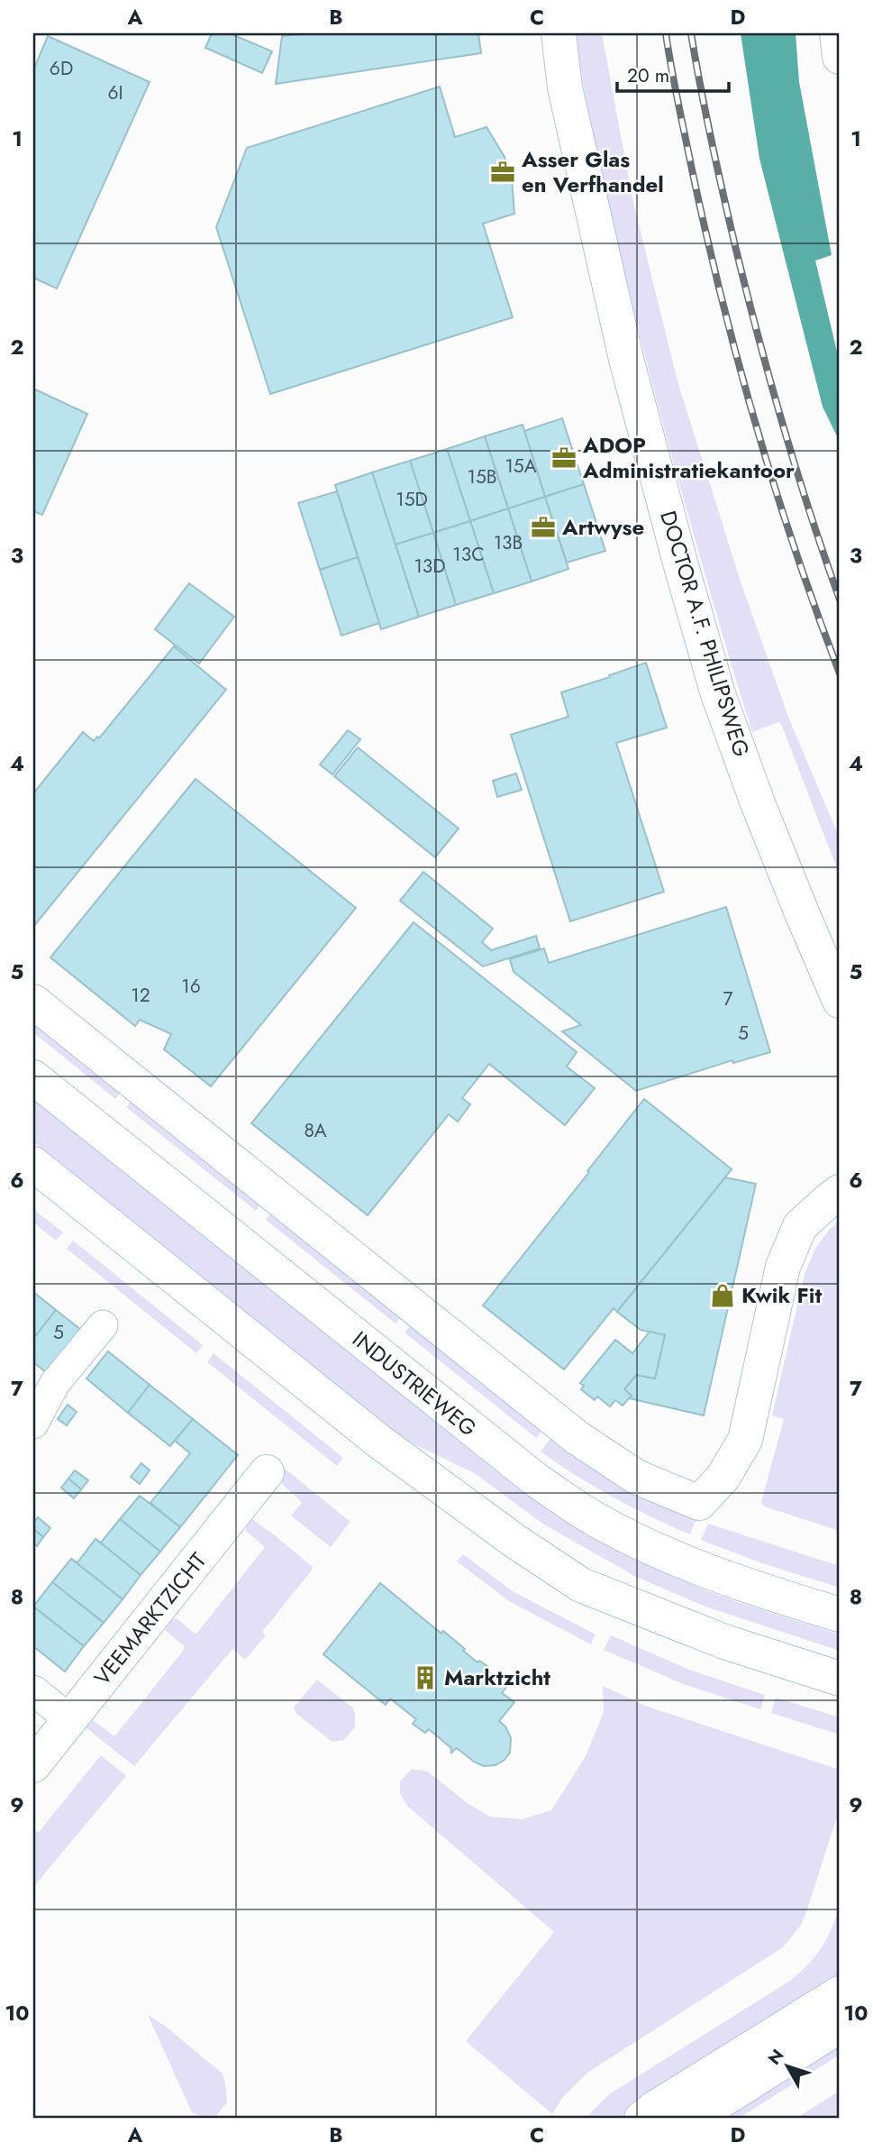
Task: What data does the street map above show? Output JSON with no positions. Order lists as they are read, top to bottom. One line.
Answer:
{"streets":{"street":["DOCTOR A.F. PHILIPSWEG","INDUSTRIEWEG","VEEMARKTZICHT"]},"places":{"office":["Asser Glas en Verfhandel","ADOP Administratiekantoor","Artwyse"],"shop":["Kwik Fit"],"building":["Marktzicht"]},"house_numbers":["6D","6I","15A","15B","15D","13B","13C","13D","16","12","7","5","8A","5"],"scale_bar":"20 m","north":"top left","grid":{"columns":["A","B","C","D"],"rows":["1","2","3","4","5","6","7","8","9","10"]}}
